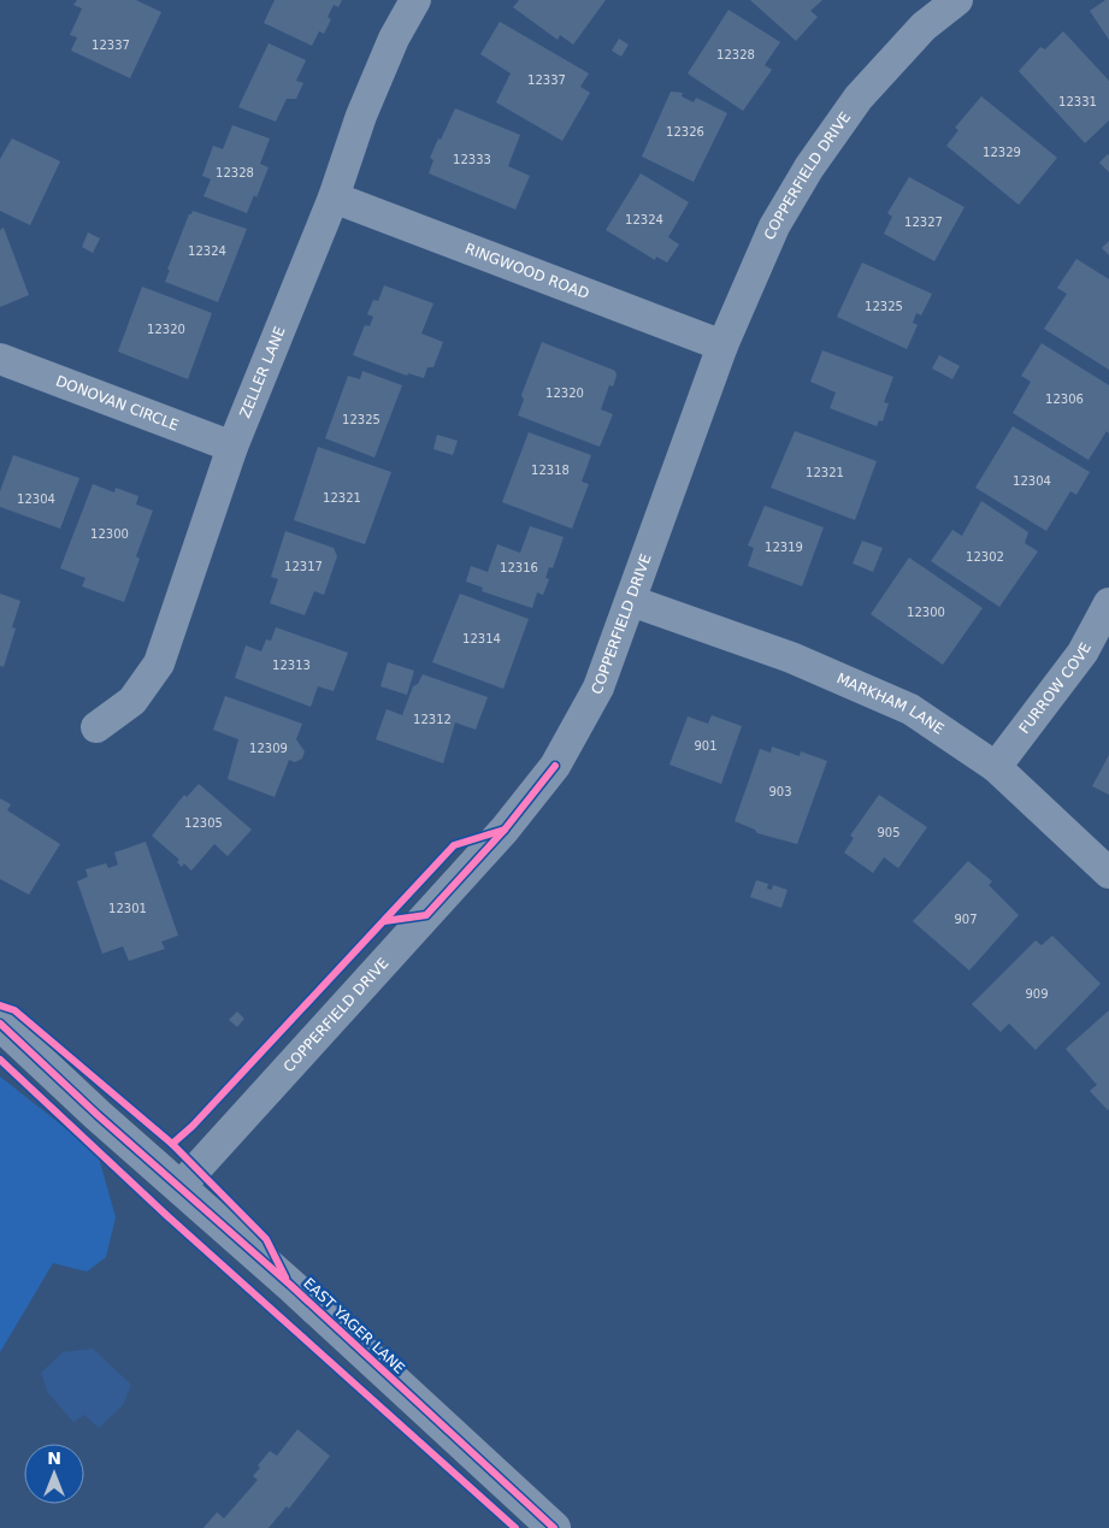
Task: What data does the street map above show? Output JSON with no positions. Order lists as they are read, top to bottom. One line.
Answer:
{"streets":{"street":["COPPERFIELD DRIVE","RINGWOOD ROAD","ZELLER LANE","DONOVAN CIRCLE","FURROW COVE","MARKHAM LANE","EAST YAGER LANE"]},"crossings":[["COPPERFIELD DRIVE","RINGWOOD ROAD"],["COPPERFIELD DRIVE","MARKHAM LANE"],["COPPERFIELD DRIVE","EAST YAGER LANE"],["RINGWOOD ROAD","ZELLER LANE"],["ZELLER LANE","DONOVAN CIRCLE"],["FURROW COVE","MARKHAM LANE"]],"house_numbers":["12337","12328","12337","12331","12326","12329","12333","12328","12324","12327","12324","12325","12320","12320","12306","12325","12318","12321","12304","12321","12304","12300","12319","12302","12317","12316","12300","12314","12313","12312","901","12309","903","12305","905","12301","907","909"],"north":"top"}
